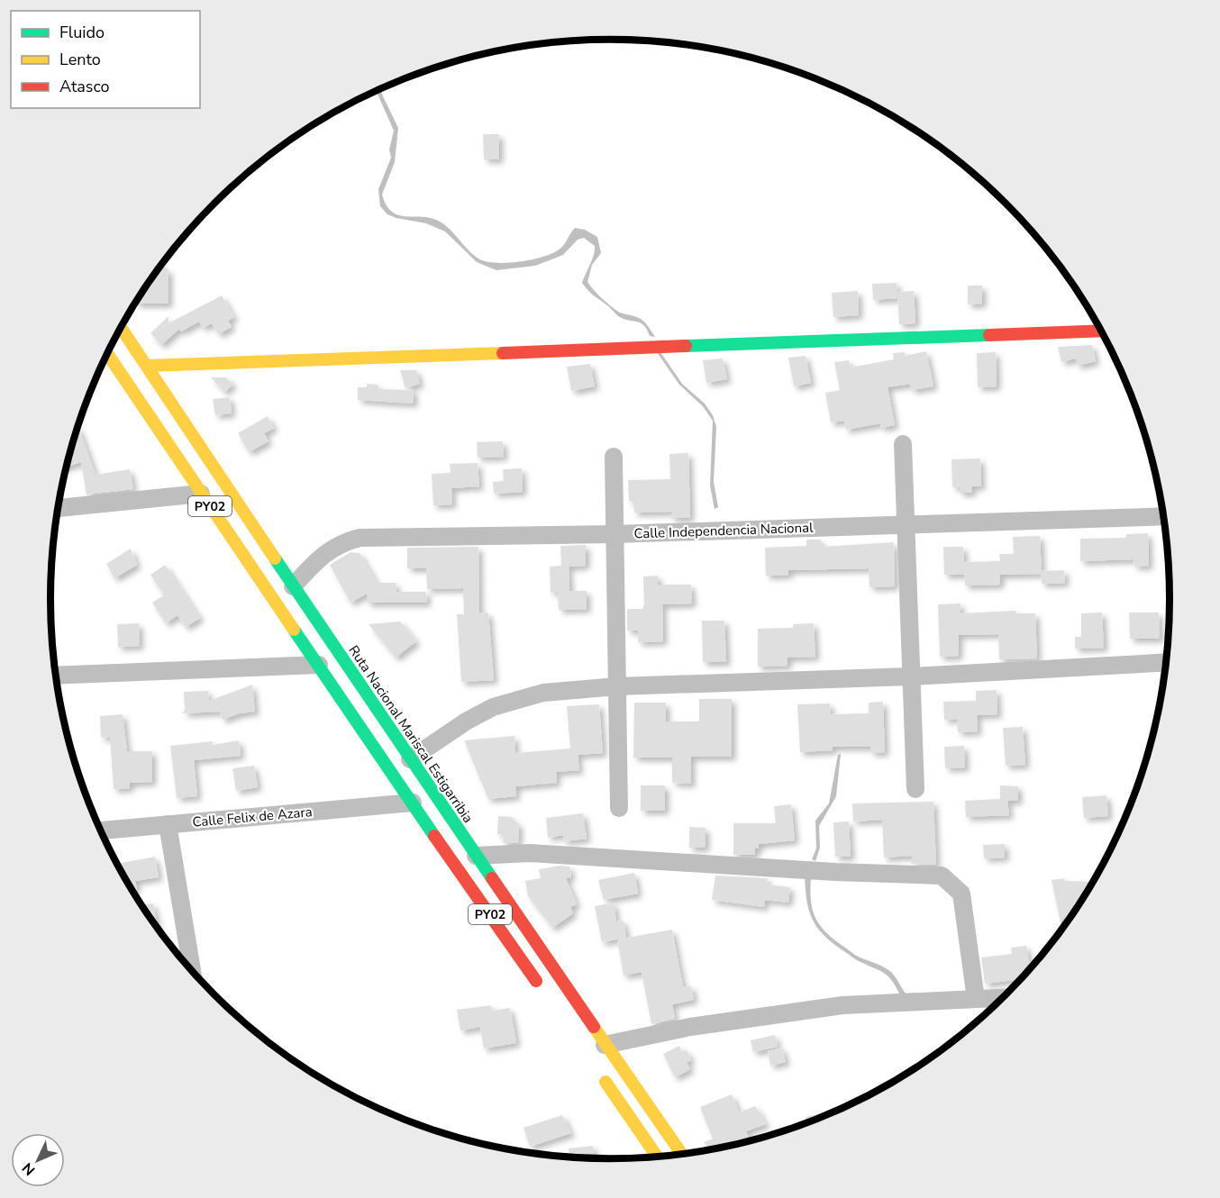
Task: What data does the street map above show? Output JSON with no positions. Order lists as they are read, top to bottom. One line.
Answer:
{"streets":{"main road":["PY02","Ruta Nacional Mariscal Estigarribia"],"street":["Calle Independencia Nacional","Calle Felix de Azara"]},"crossings":[["PY02","Calle Felix de Azara"],["Calle Independencia Nacional","Ruta Nacional Mariscal Estigarribia"]],"legend":["Fluido","Lento","Atasco"],"north":"bottom left"}
